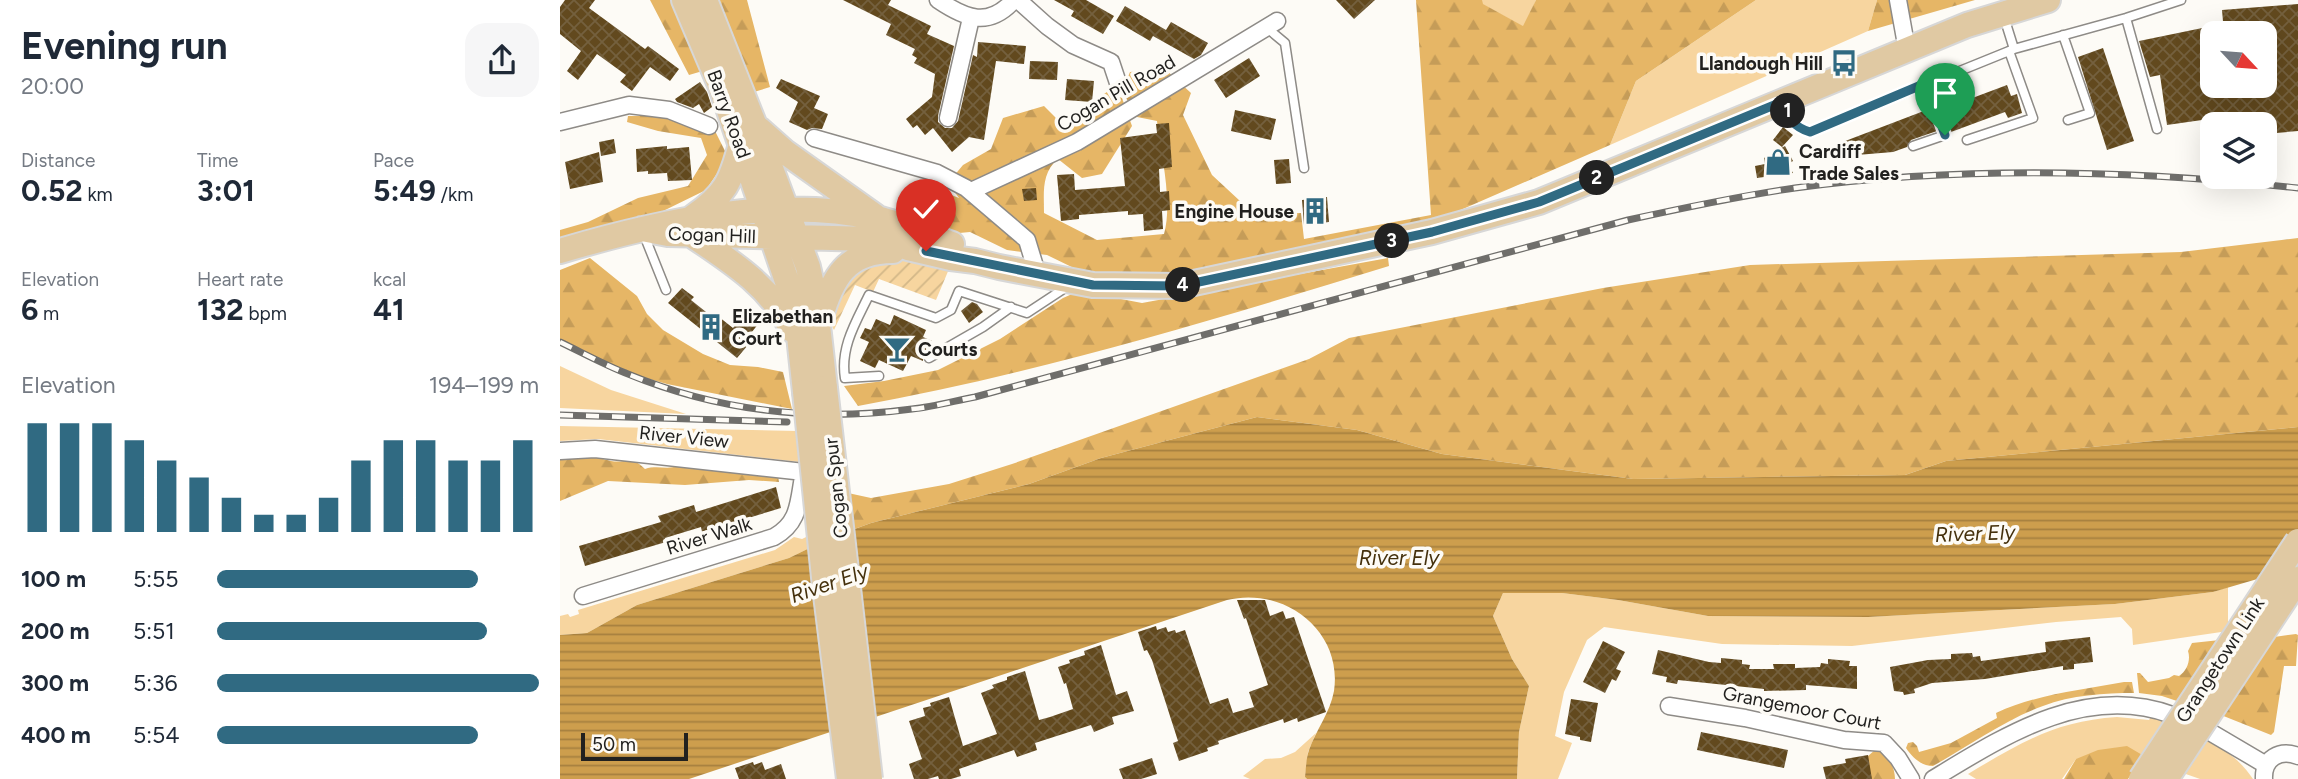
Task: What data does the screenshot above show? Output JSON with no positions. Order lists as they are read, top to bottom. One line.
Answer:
{"streets":{"main road":["Barry Road","Cogan Hill","Cogan Spur","Grangetown Link"],"street":["Cogan Pill Road","River View","River Walk","Grangemoor Court"]},"crossings":[["Barry Road","Cogan Hill"],["Barry Road","Cogan Spur"],["Cogan Hill","Cogan Spur"],["River View","River Walk"]],"water":["River Ely"],"places":{"bus stop":["Llandough Hill"],"shop":["Cardiff Trade Sales"],"building":["Engine House","Elizabethan Court"],"bar":["Courts"]},"scale_bar":"50 m","north":"bottom right","page":{"heading":["Evening run","20:00"],"pins":["1","2","3","4"],"stats":[["Distance","0.52 km"],["Time","3:01"],["Pace","5:49 /km"],["Elevation","6 m"],["Heart rate","132 bpm"],["kcal","41"]],"chart":["Elevation","194–199 m"],"list":[{"name":"100 m","note":"5:55"},{"name":"200 m","note":"5:51"},{"name":"300 m","note":"5:36"},{"name":"400 m","note":"5:54"}],"scale":"50 m"}}
